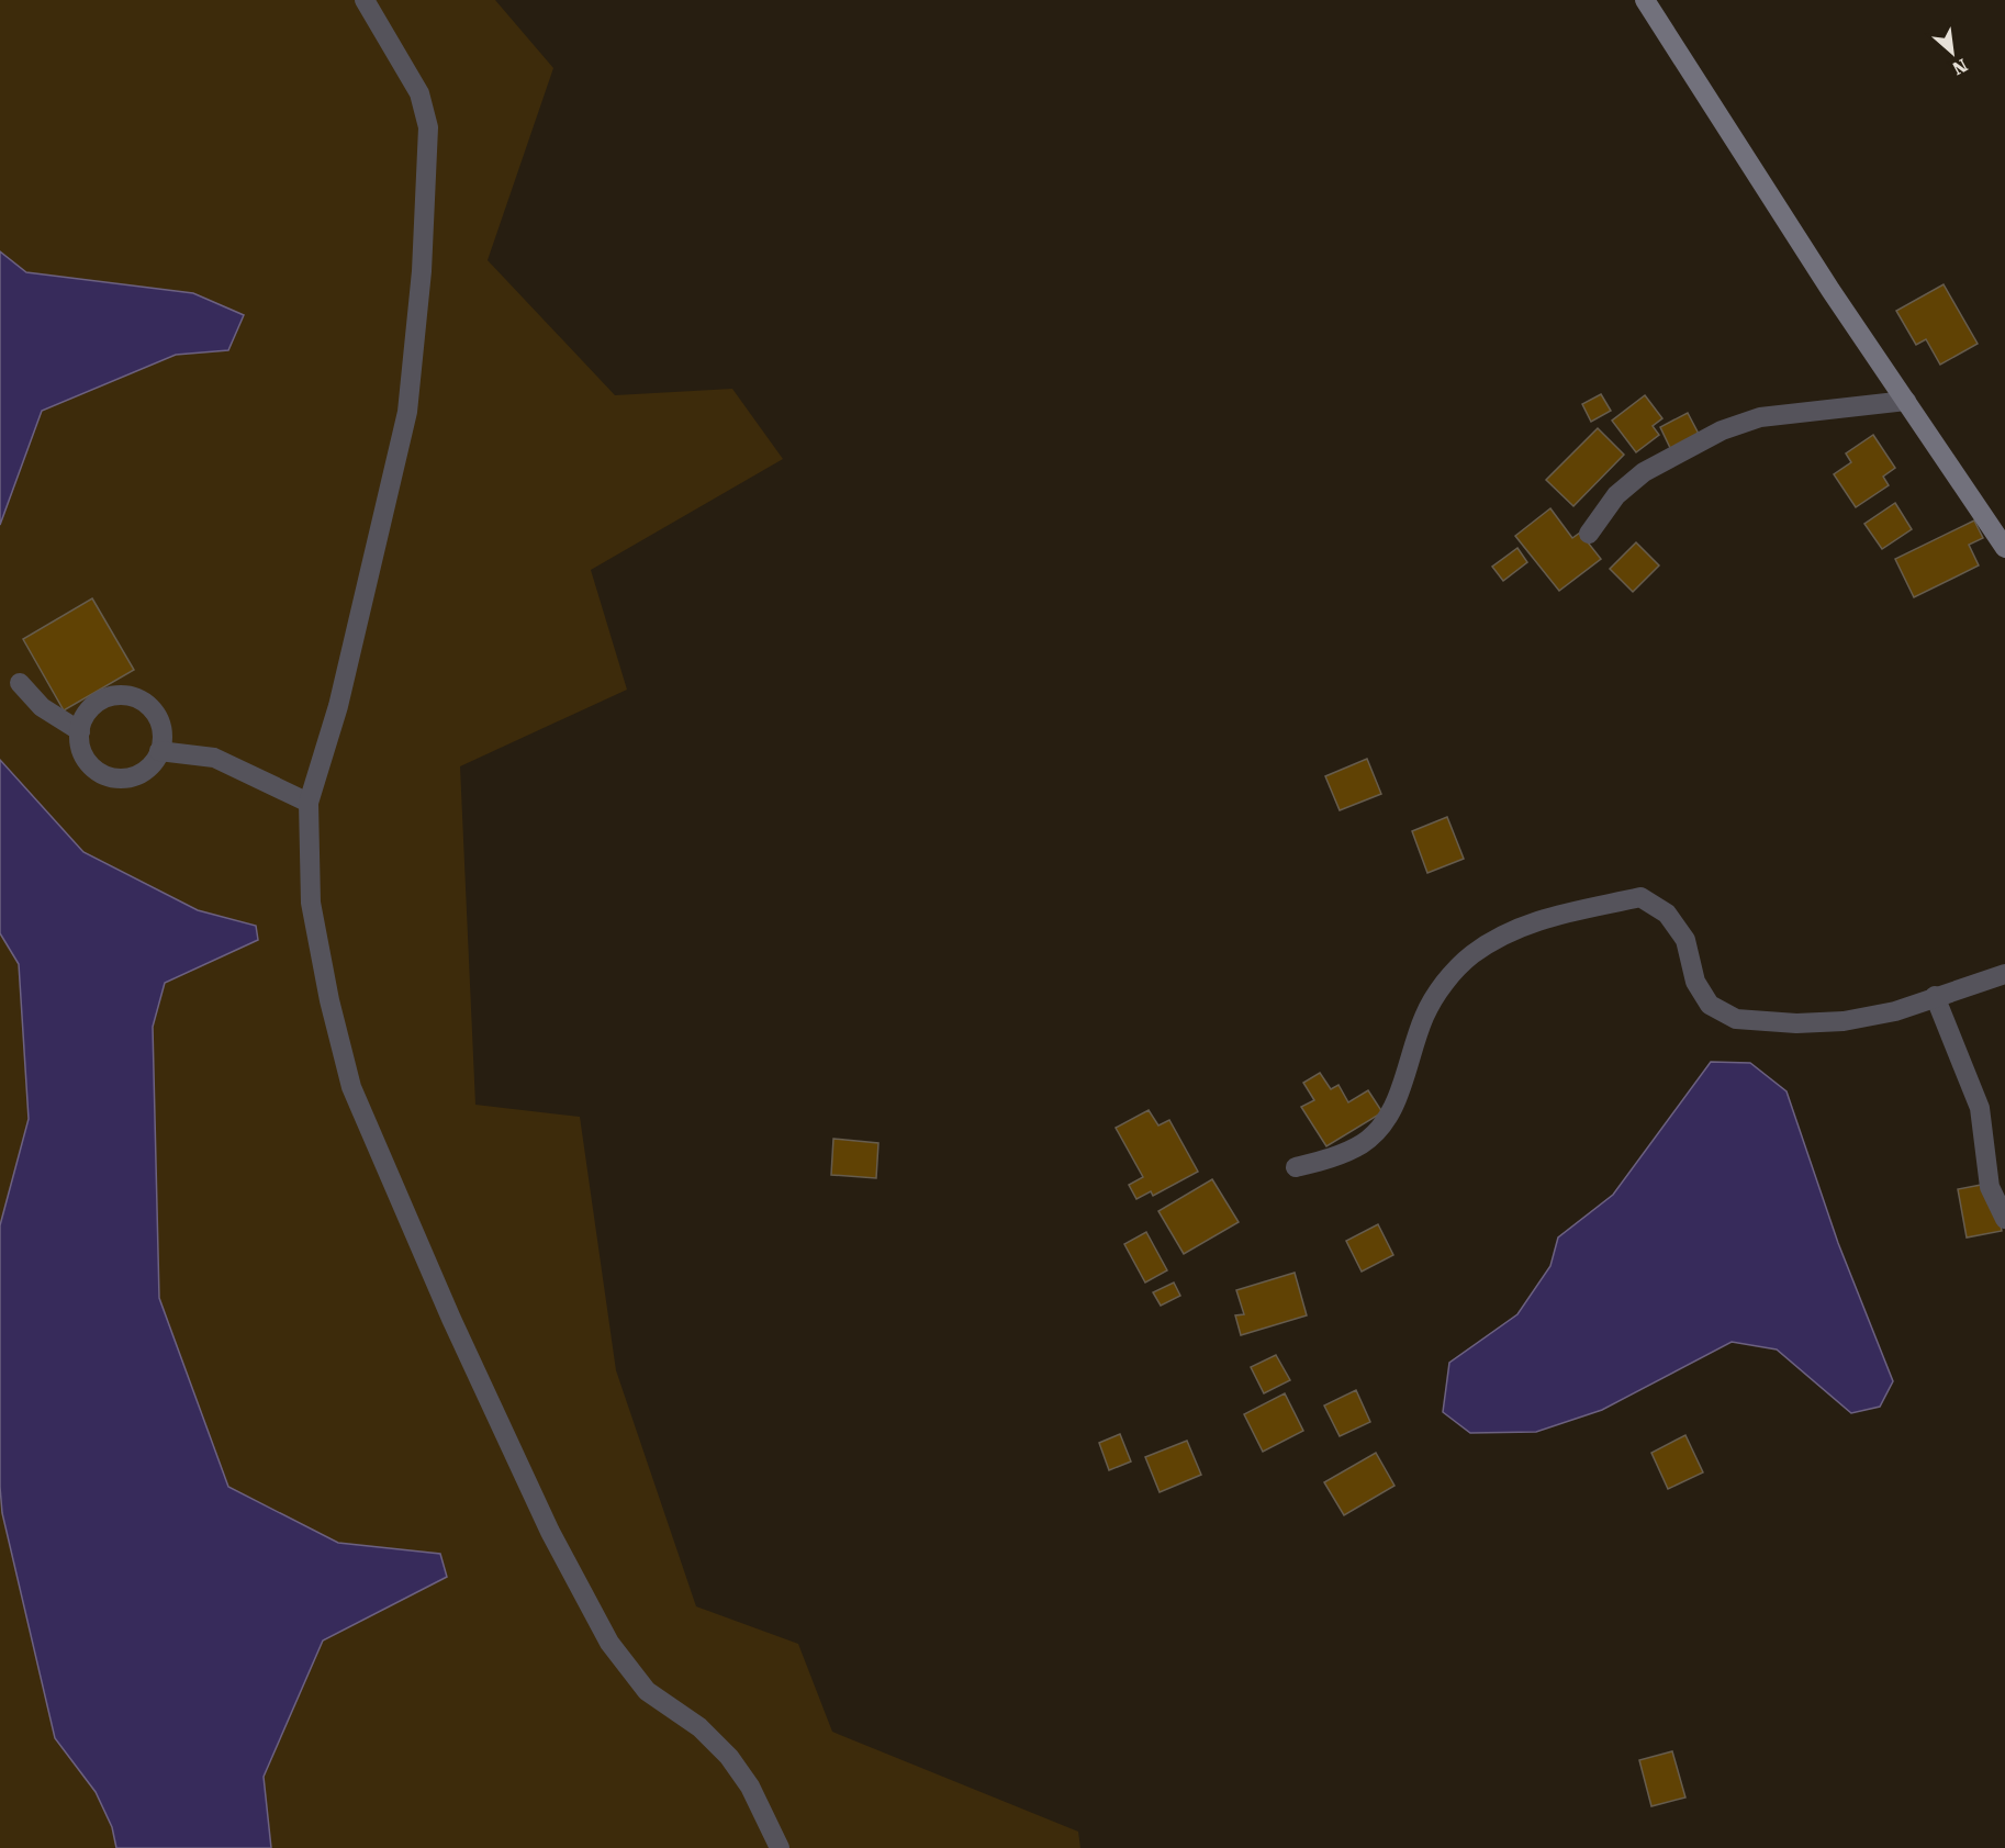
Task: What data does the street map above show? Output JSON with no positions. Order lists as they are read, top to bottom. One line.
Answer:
{"north":"bottom right"}
